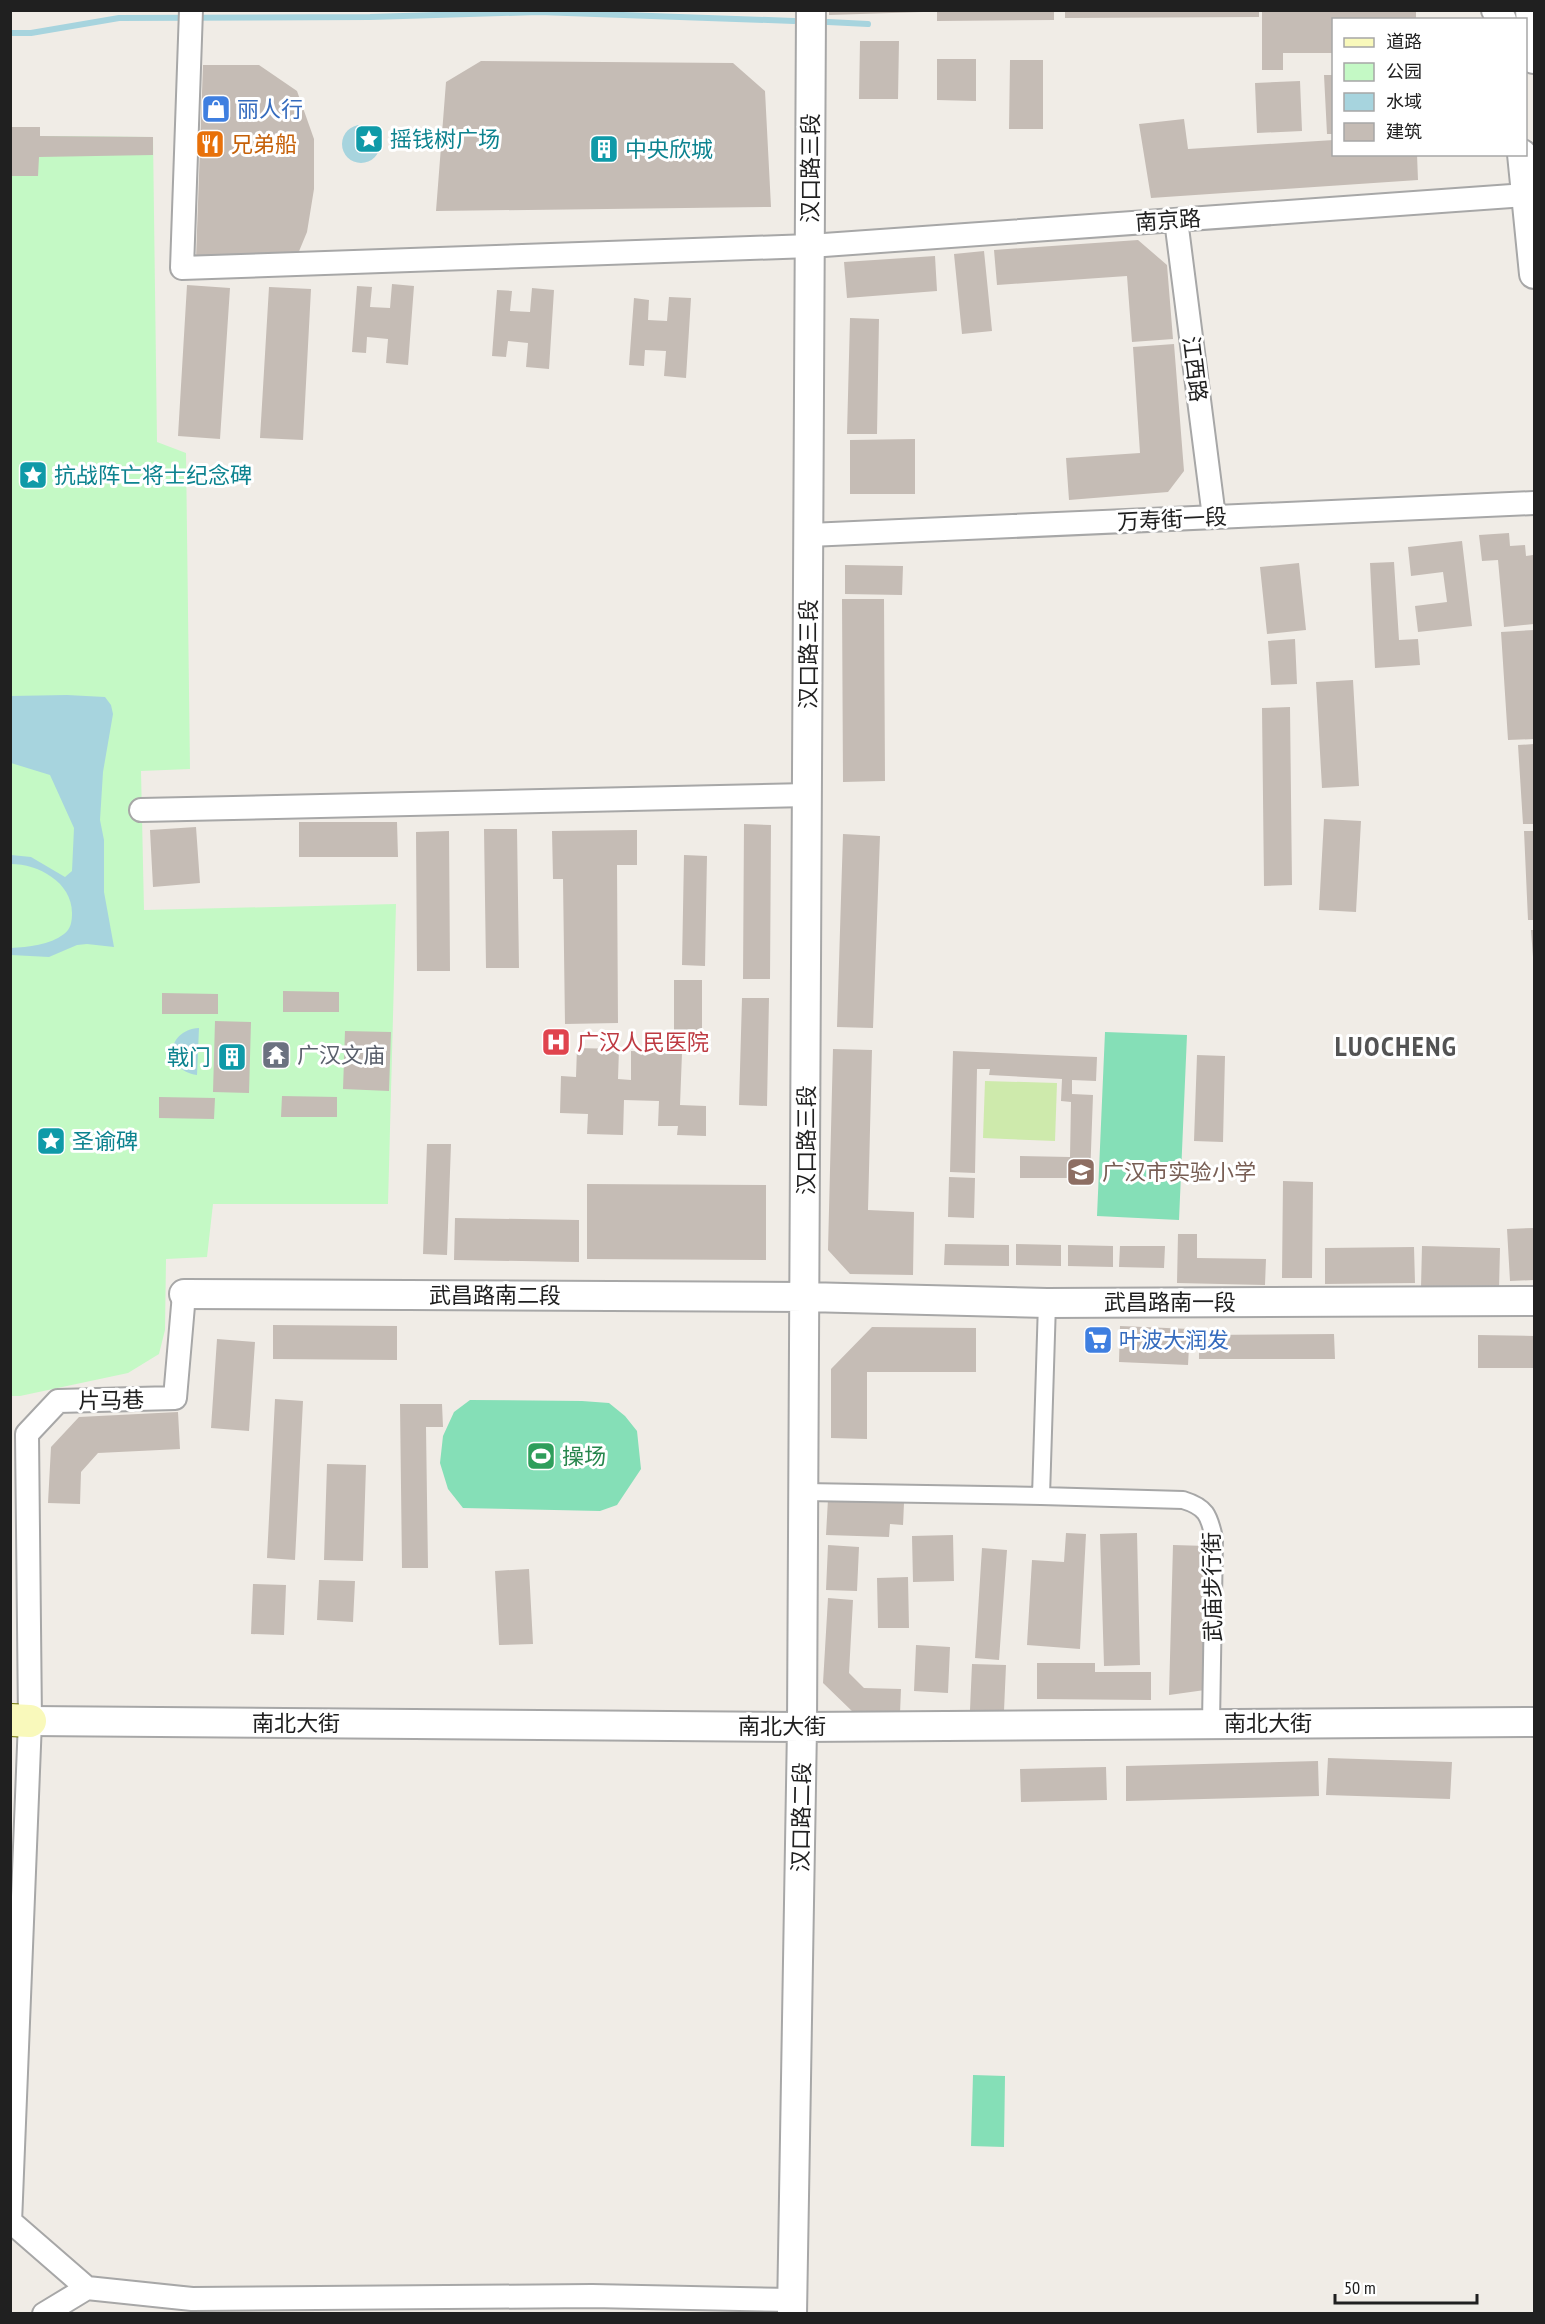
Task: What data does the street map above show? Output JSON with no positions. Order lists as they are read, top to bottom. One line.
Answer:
{"streets":{"street":["汉口路三段","南京路","江西路","万寿街一段","武昌路南二段","武昌路南一段","片马巷","武庙步行街","南北大街","汉口路二段"]},"crossings":[["汉口路三段","南京路"],["汉口路三段","万寿街一段"],["汉口路三段","武昌路南二段"],["汉口路三段","武昌路南一段"],["汉口路三段","汉口路二段"],["南京路","江西路"],["江西路","万寿街一段"],["武昌路南二段","武昌路南一段"],["武昌路南二段","片马巷"],["武昌路南二段","汉口路二段"],["武昌路南一段","汉口路二段"],["片马巷","南北大街"],["武庙步行街","南北大街"],["武庙步行街","汉口路二段"],["南北大街","汉口路二段"]],"districts":["LUOCHENG"],"places":{"shop":["丽人行"],"place":["摇钱树广场","抗战阵亡将士纪念碑","圣谕碑"],"restaurant":["兄弟船"],"building":["中央欣城","戟门"],"hospital":["广汉人民医院"],"temple":["广汉文庙"],"school or university":["广汉市实验小学"],"supermarket":["叶波大润发"],"sports":["操场"]},"legend":["道路","公园","水域","建筑"],"scale_bar":"50 m"}
